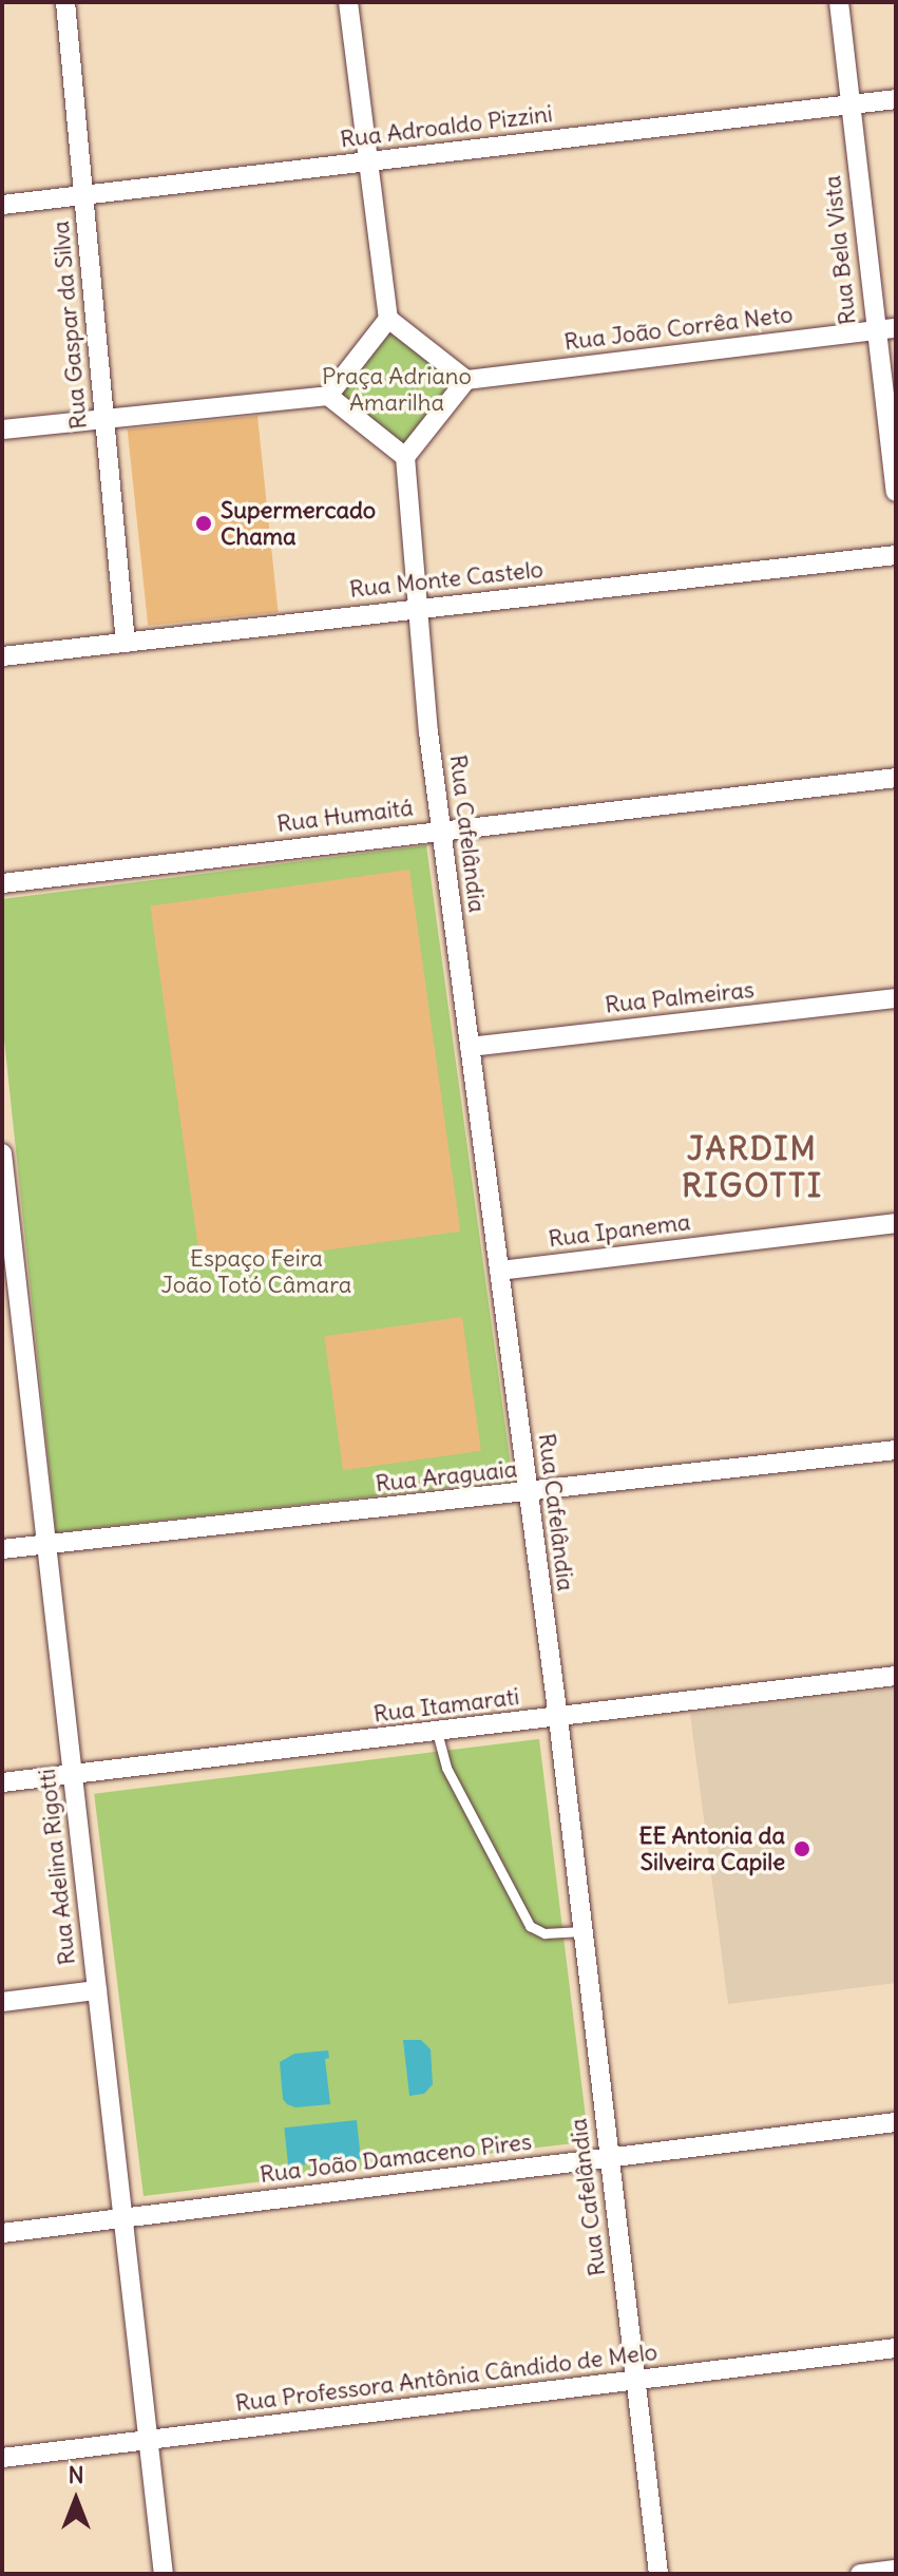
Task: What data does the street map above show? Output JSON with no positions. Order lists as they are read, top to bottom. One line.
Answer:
{"streets":{"street":["Rua Adroaldo Pizzini","Rua Bela Vista","Rua Gaspar da Silva","Rua João Corrêa Neto","Rua Monte Castelo","Rua Humaitá","Rua Cafelândia","Rua Palmeiras","Rua Ipanema","Rua Araguaia","Rua Itamarati","Rua Adelina Rigotti","Rua João Damaceno Pires","Rua Professora Antônia Cândido de Melo"]},"crossings":[["Rua Adroaldo Pizzini","Rua Bela Vista"],["Rua Adroaldo Pizzini","Rua Gaspar da Silva"],["Rua Bela Vista","Rua João Corrêa Neto"],["Rua Gaspar da Silva","Rua Monte Castelo"],["Rua Monte Castelo","Rua Cafelândia"],["Rua Humaitá","Rua Cafelândia"],["Rua Cafelândia","Rua Palmeiras"],["Rua Cafelândia","Rua Ipanema"],["Rua Cafelândia","Rua Araguaia"],["Rua Cafelândia","Rua Itamarati"],["Rua Cafelândia","Rua João Damaceno Pires"],["Rua Cafelândia","Rua Professora Antônia Cândido de Melo"],["Rua Araguaia","Rua Adelina Rigotti"],["Rua Itamarati","Rua Adelina Rigotti"],["Rua Adelina Rigotti","Rua João Damaceno Pires"],["Rua Adelina Rigotti","Rua Professora Antônia Cândido de Melo"]],"districts":["JARDIM RIGOTTI"],"parks":["Praça Adriano Amarilha","Espaço Feira João Totó Câmara"],"places":["Supermercado Chama","EE Antonia da Silveira Capile"],"north":"top"}
